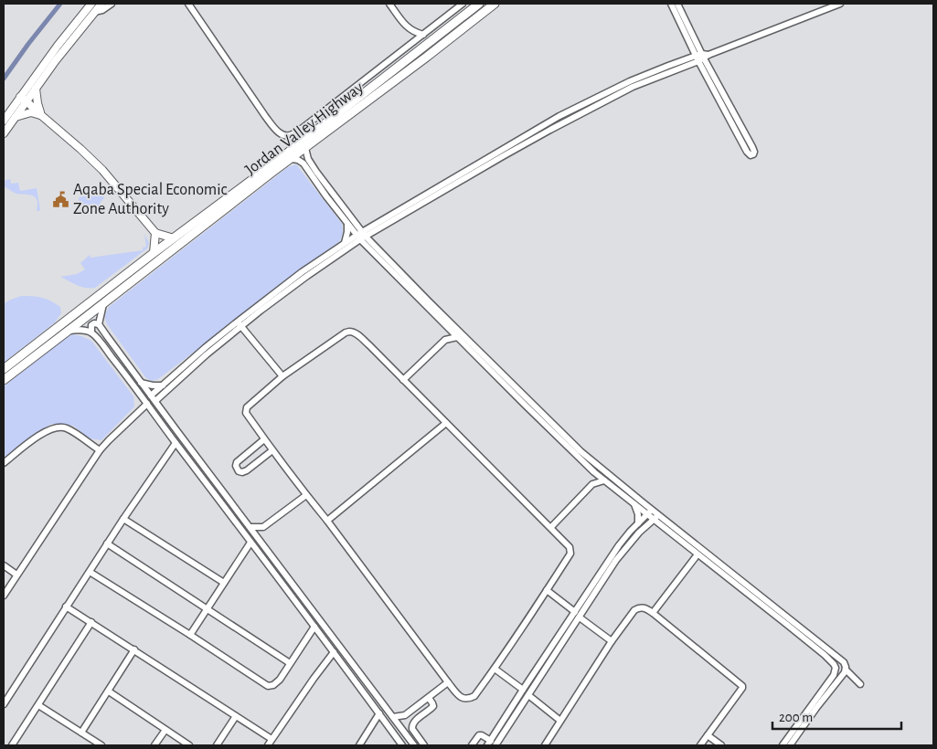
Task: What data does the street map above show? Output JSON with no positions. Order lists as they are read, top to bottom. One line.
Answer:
{"streets":{"highway":["Jordan Valley Highway"]},"places":{"public building":["Aqaba Special Economic Zone Authority"]},"scale_bar":"200 m"}
